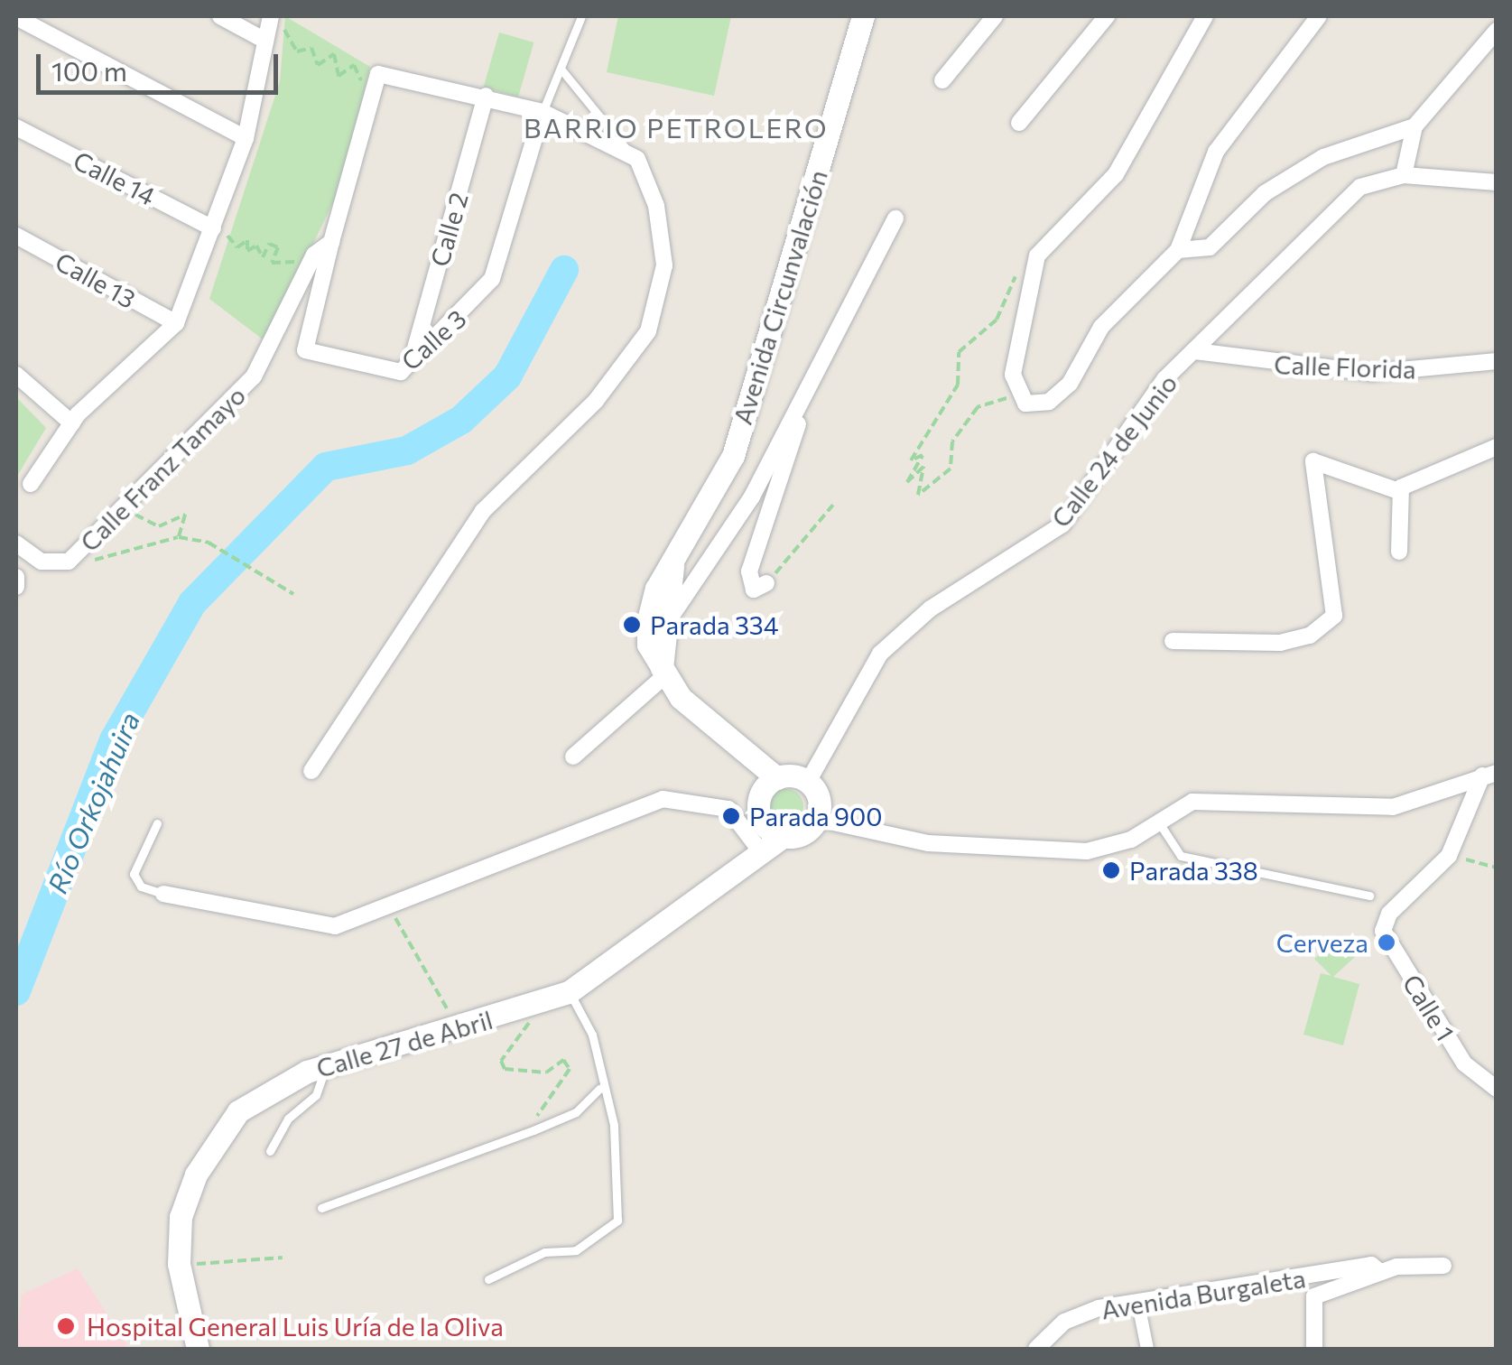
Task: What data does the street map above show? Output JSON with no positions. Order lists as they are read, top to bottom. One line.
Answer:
{"streets":{"main road":["Avenida Circunvalación","Calle 27 de Abril"],"street":["Calle 14","Calle 2","Calle 13","Calle 3","Calle Florida","Calle 24 de Junio","Calle Franz Tamayo","Calle 1","Avenida Burgaleta"]},"crossings":[["Calle 2","Calle 3"],["Calle 3","Calle Franz Tamayo"],["Calle Florida","Calle 24 de Junio"],["Calle 24 de Junio","Calle 27 de Abril"]],"districts":["BARRIO PETROLERO"],"water":["Río Orkojahuira"],"places":["Parada 334","Parada 900","Parada 338","Cerveza","Hospital General Luis Uría de la Oliva"],"scale_bar":"100 m"}
